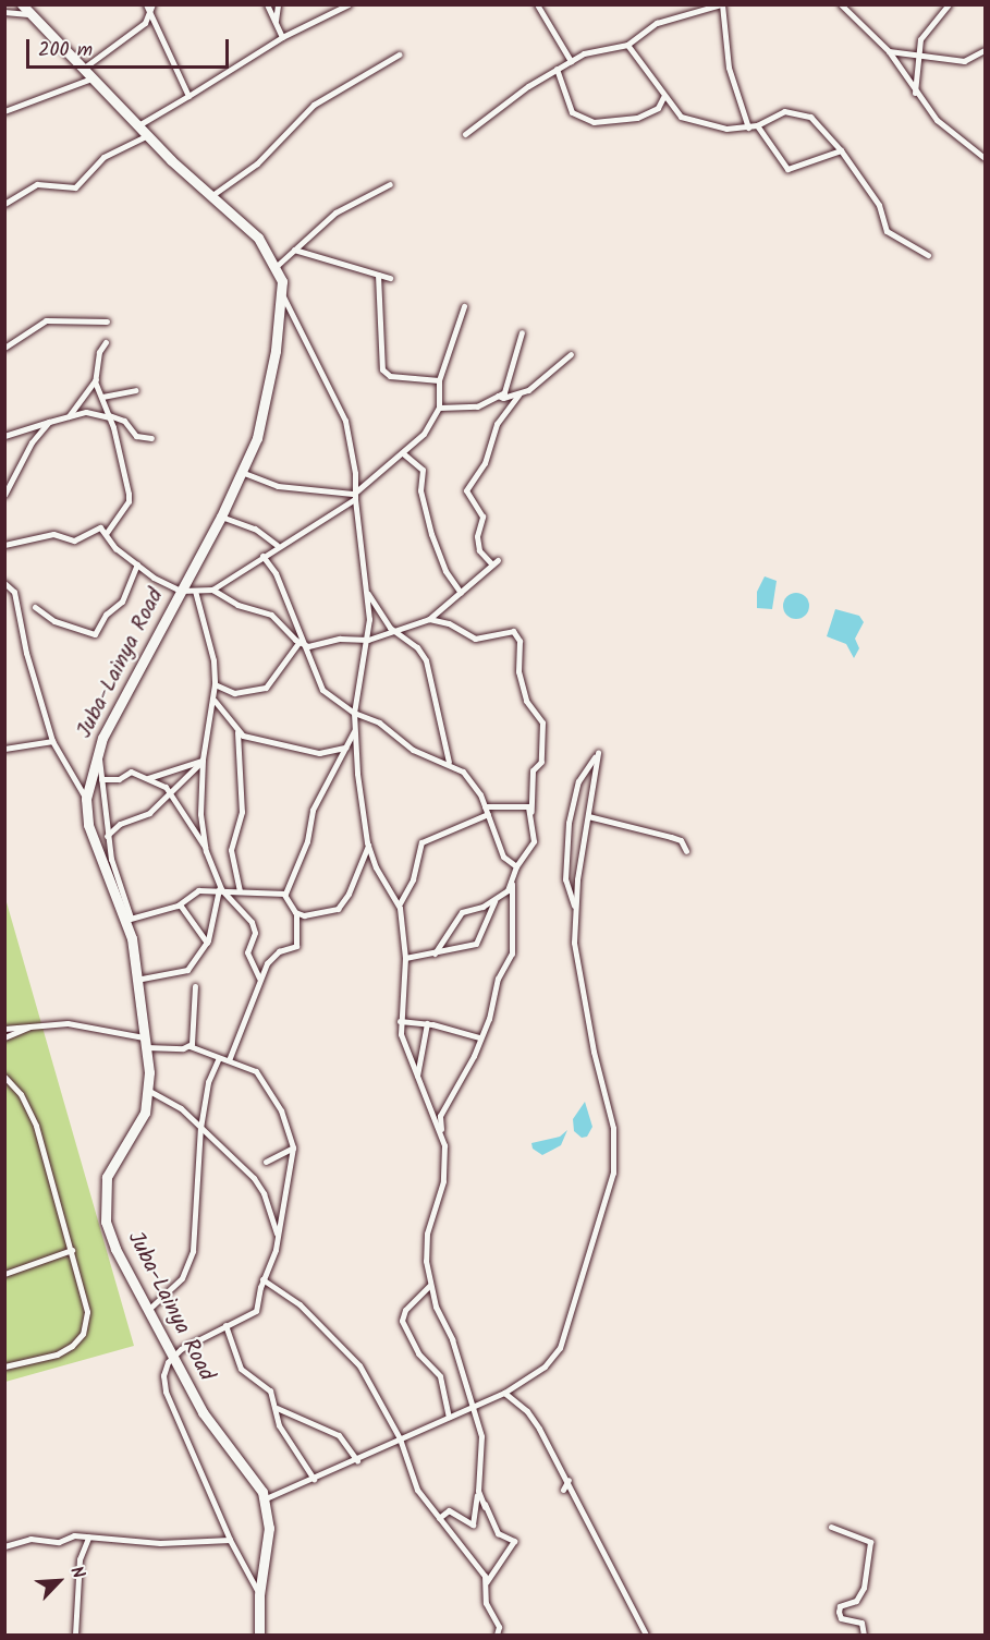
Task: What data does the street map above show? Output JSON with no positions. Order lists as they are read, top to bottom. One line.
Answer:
{"streets":{"main road":["Juba-Lainya Road"]},"scale_bar":"200 m","north":"top right"}
